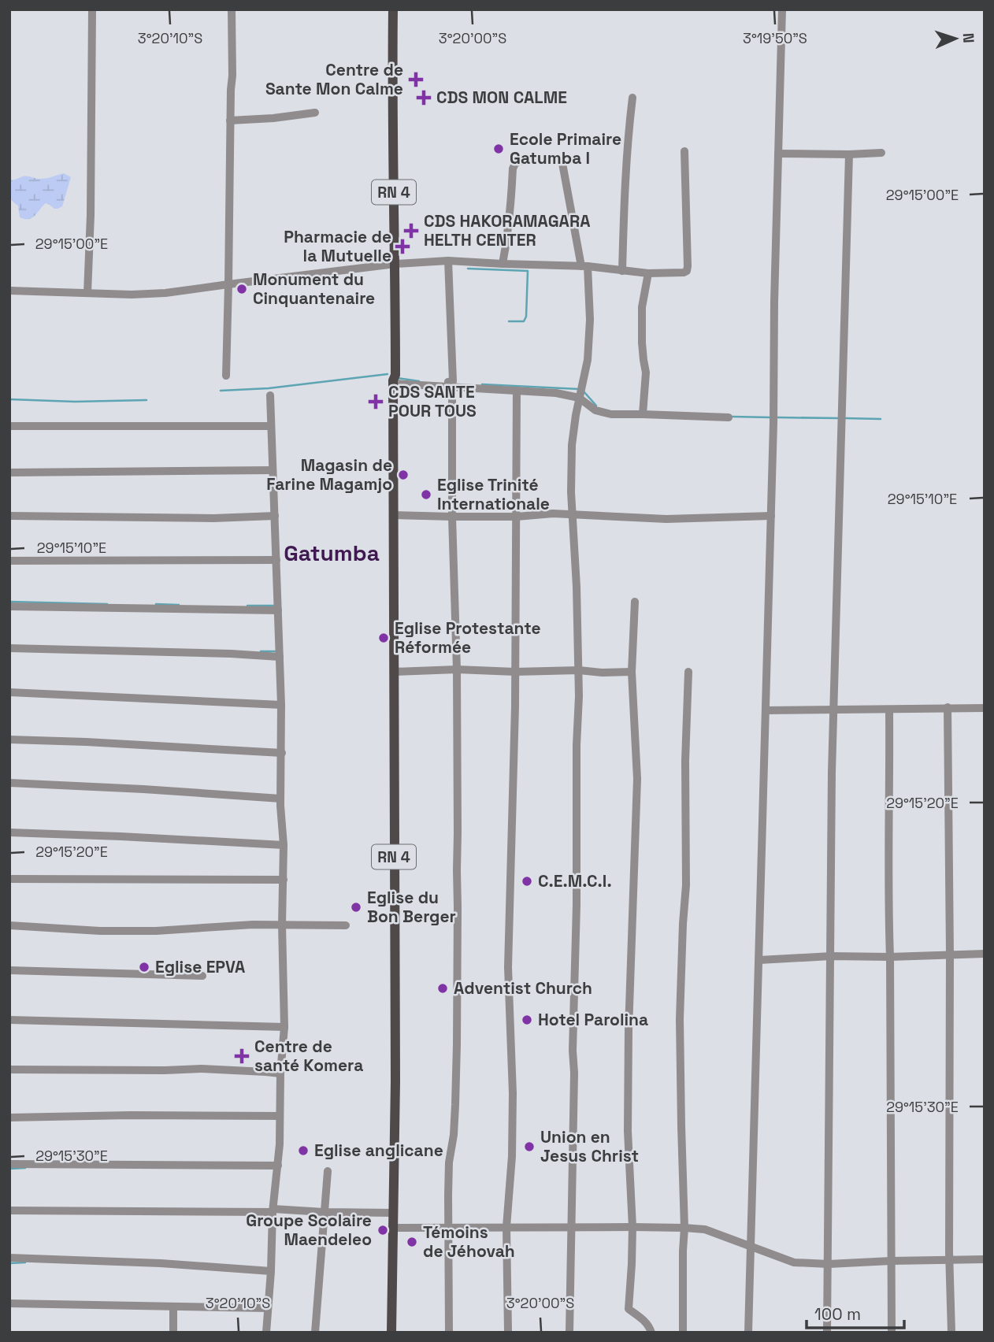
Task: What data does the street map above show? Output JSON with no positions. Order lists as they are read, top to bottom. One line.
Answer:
{"streets":{"main road":["RN 4"]},"districts":["Gatumba"],"places":{"health":["Centre de Sante Mon Calme","CDS MON CALME","CDS HAKORAMAGARA HELTH CENTER","Pharmacie de la Mutuelle","CDS SANTE POUR TOUS","Centre de santé Komera"],"other":["Ecole Primaire Gatumba I","Monument du Cinquantenaire","Magasin de Farine Magamjo","Eglise Trinité Internationale","Eglise Protestante Réformée","C.E.M.C.I.","Eglise du Bon Berger","Eglise EPVA","Adventist Church","Hotel Parolina","Union en Jesus Christ","Eglise anglicane","Groupe Scolaire Maendeleo","Témoins de Jéhovah"]},"scale_bar":"100 m","north":"right","coordinates":["3°20'10\"S","3°20'00\"S","3°19'50\"S","29°15'00\"E","29°15'10\"E","29°15'20\"E","29°15'30\"E"]}
